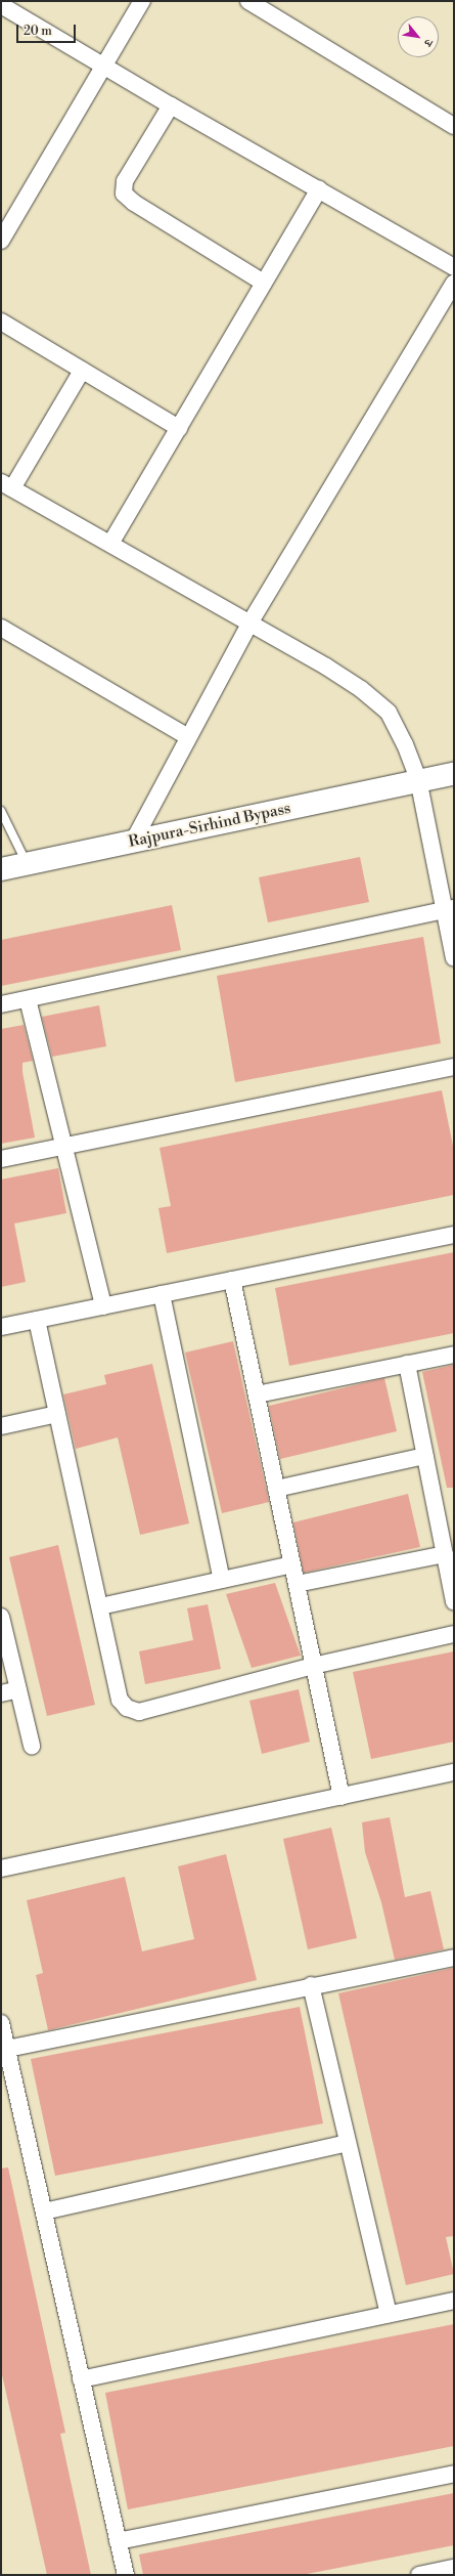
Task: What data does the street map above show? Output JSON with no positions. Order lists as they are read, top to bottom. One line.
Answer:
{"streets":{"main road":["Rajpura-Sirhind Bypass"]},"scale_bar":"20 m","north":"bottom right"}
